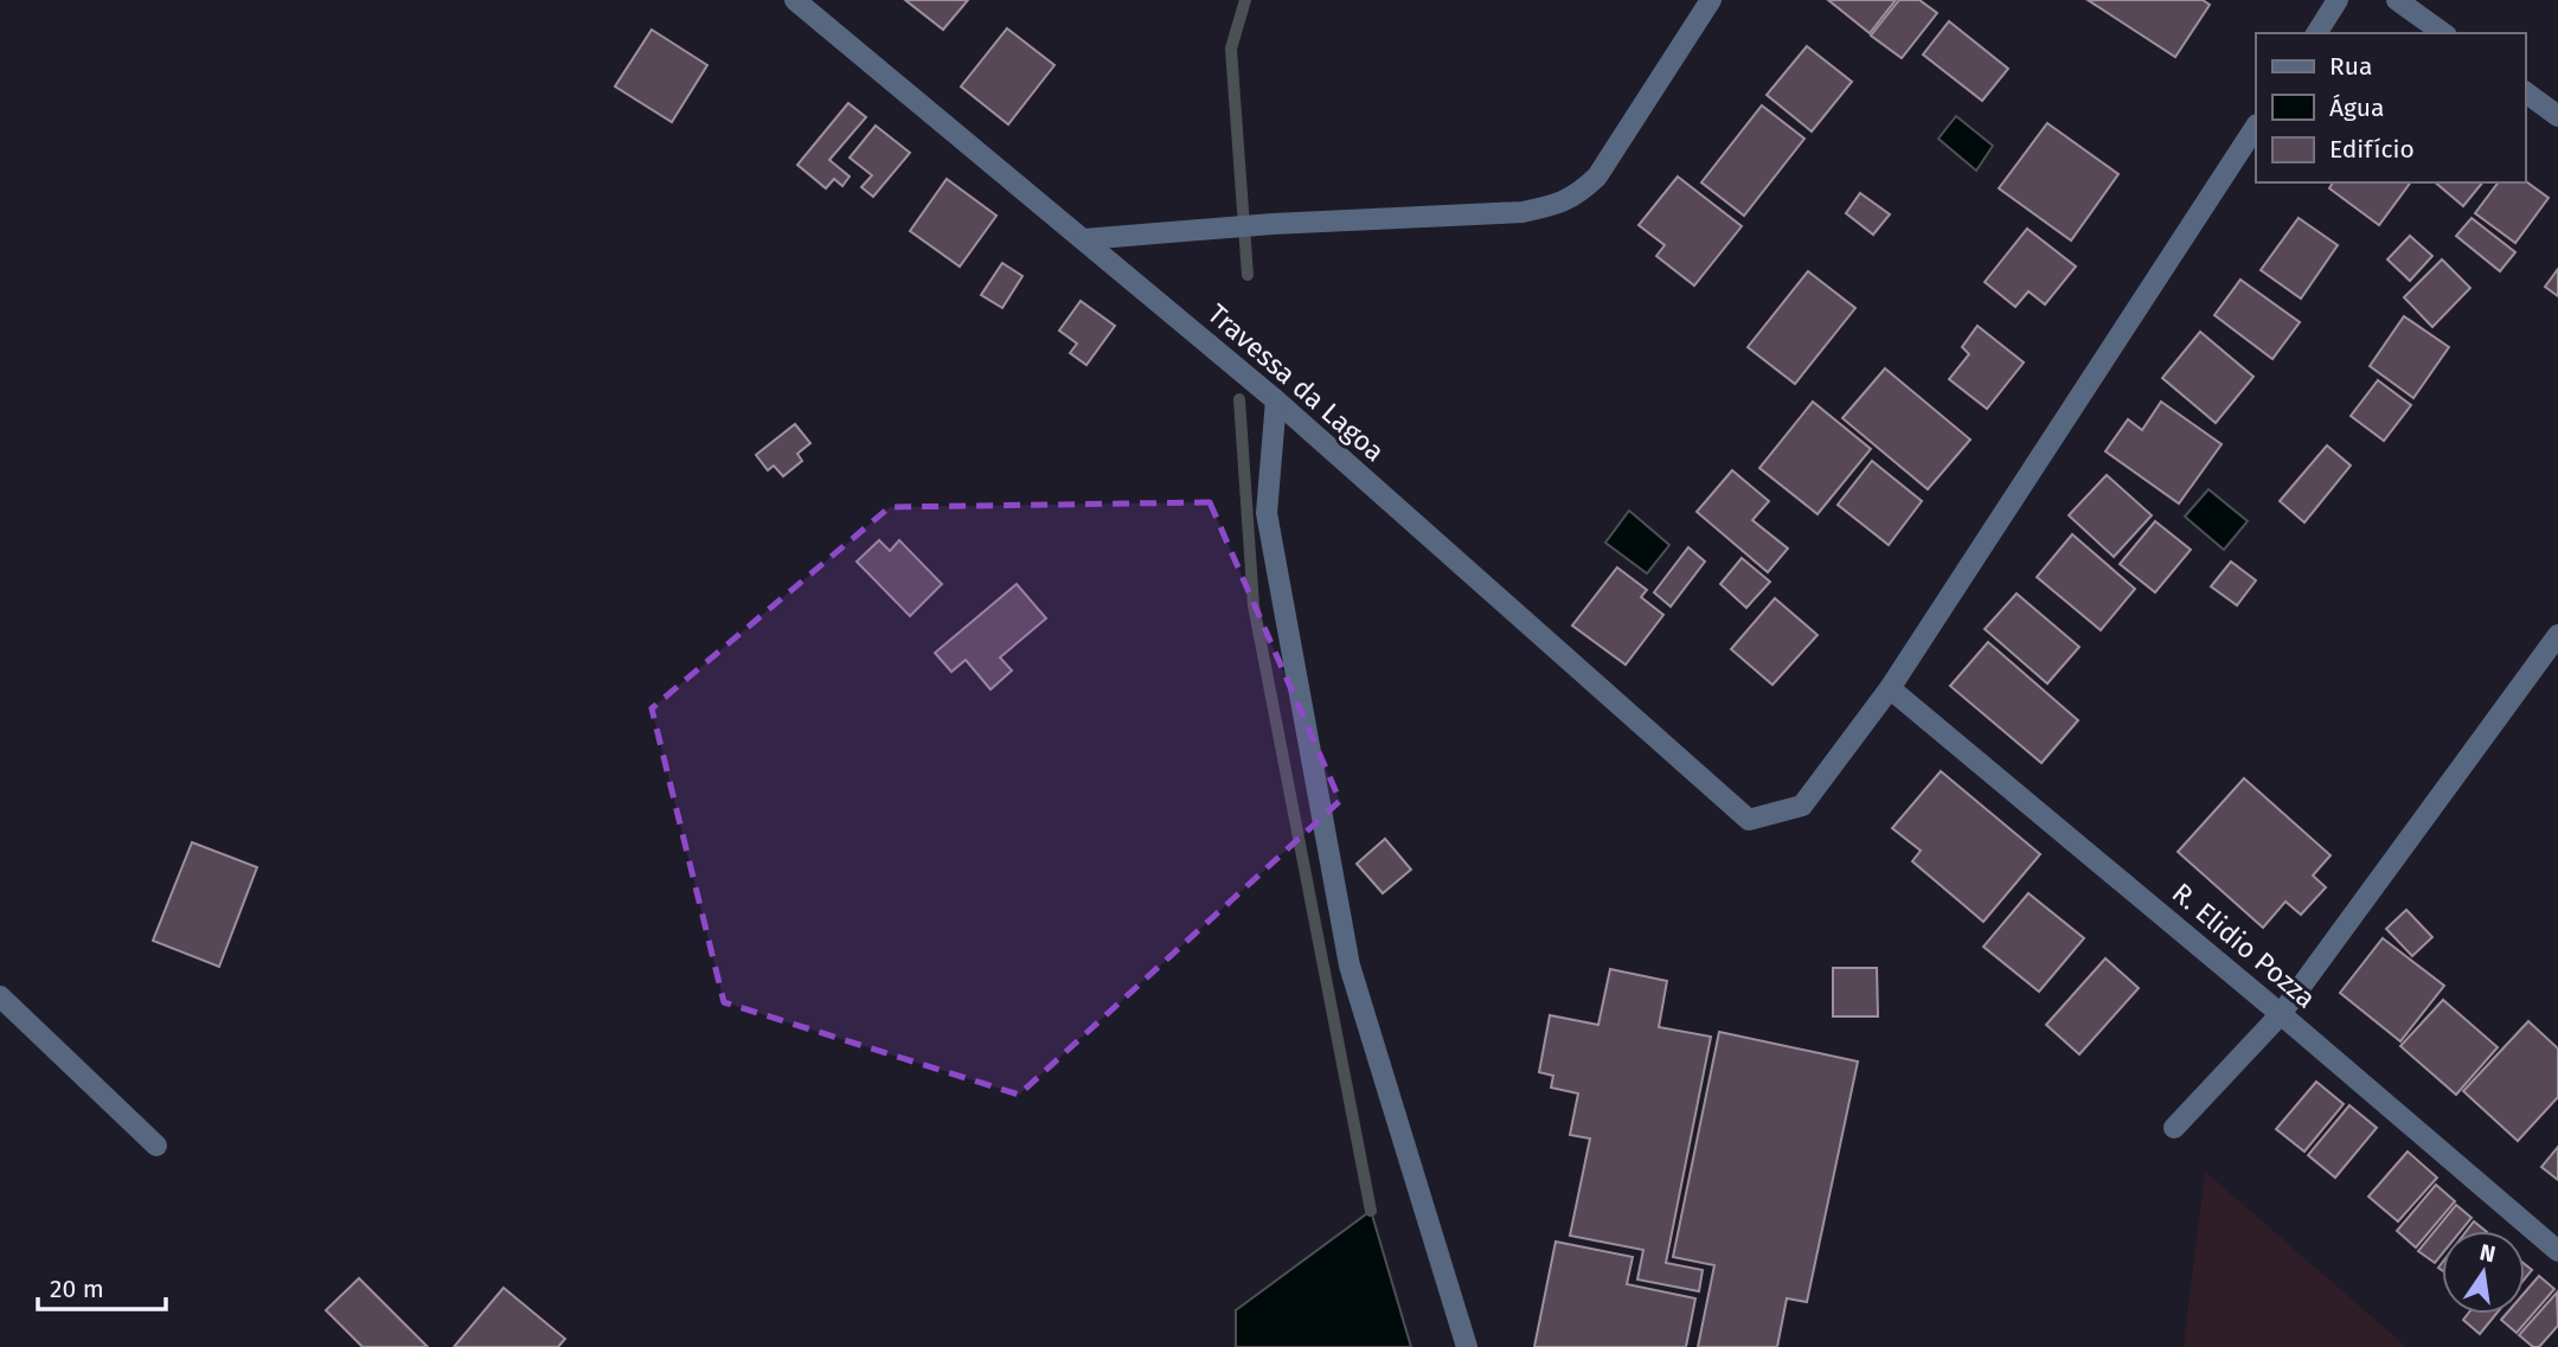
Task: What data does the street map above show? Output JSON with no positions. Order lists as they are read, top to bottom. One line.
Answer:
{"streets":{"street":["Travessa da Lagoa","R. Elidio Pozza"]},"crossings":[["Travessa da Lagoa","R. Elidio Pozza"]],"legend":["Rua","Água","Edifício"],"scale_bar":"20 m","north":"top"}
